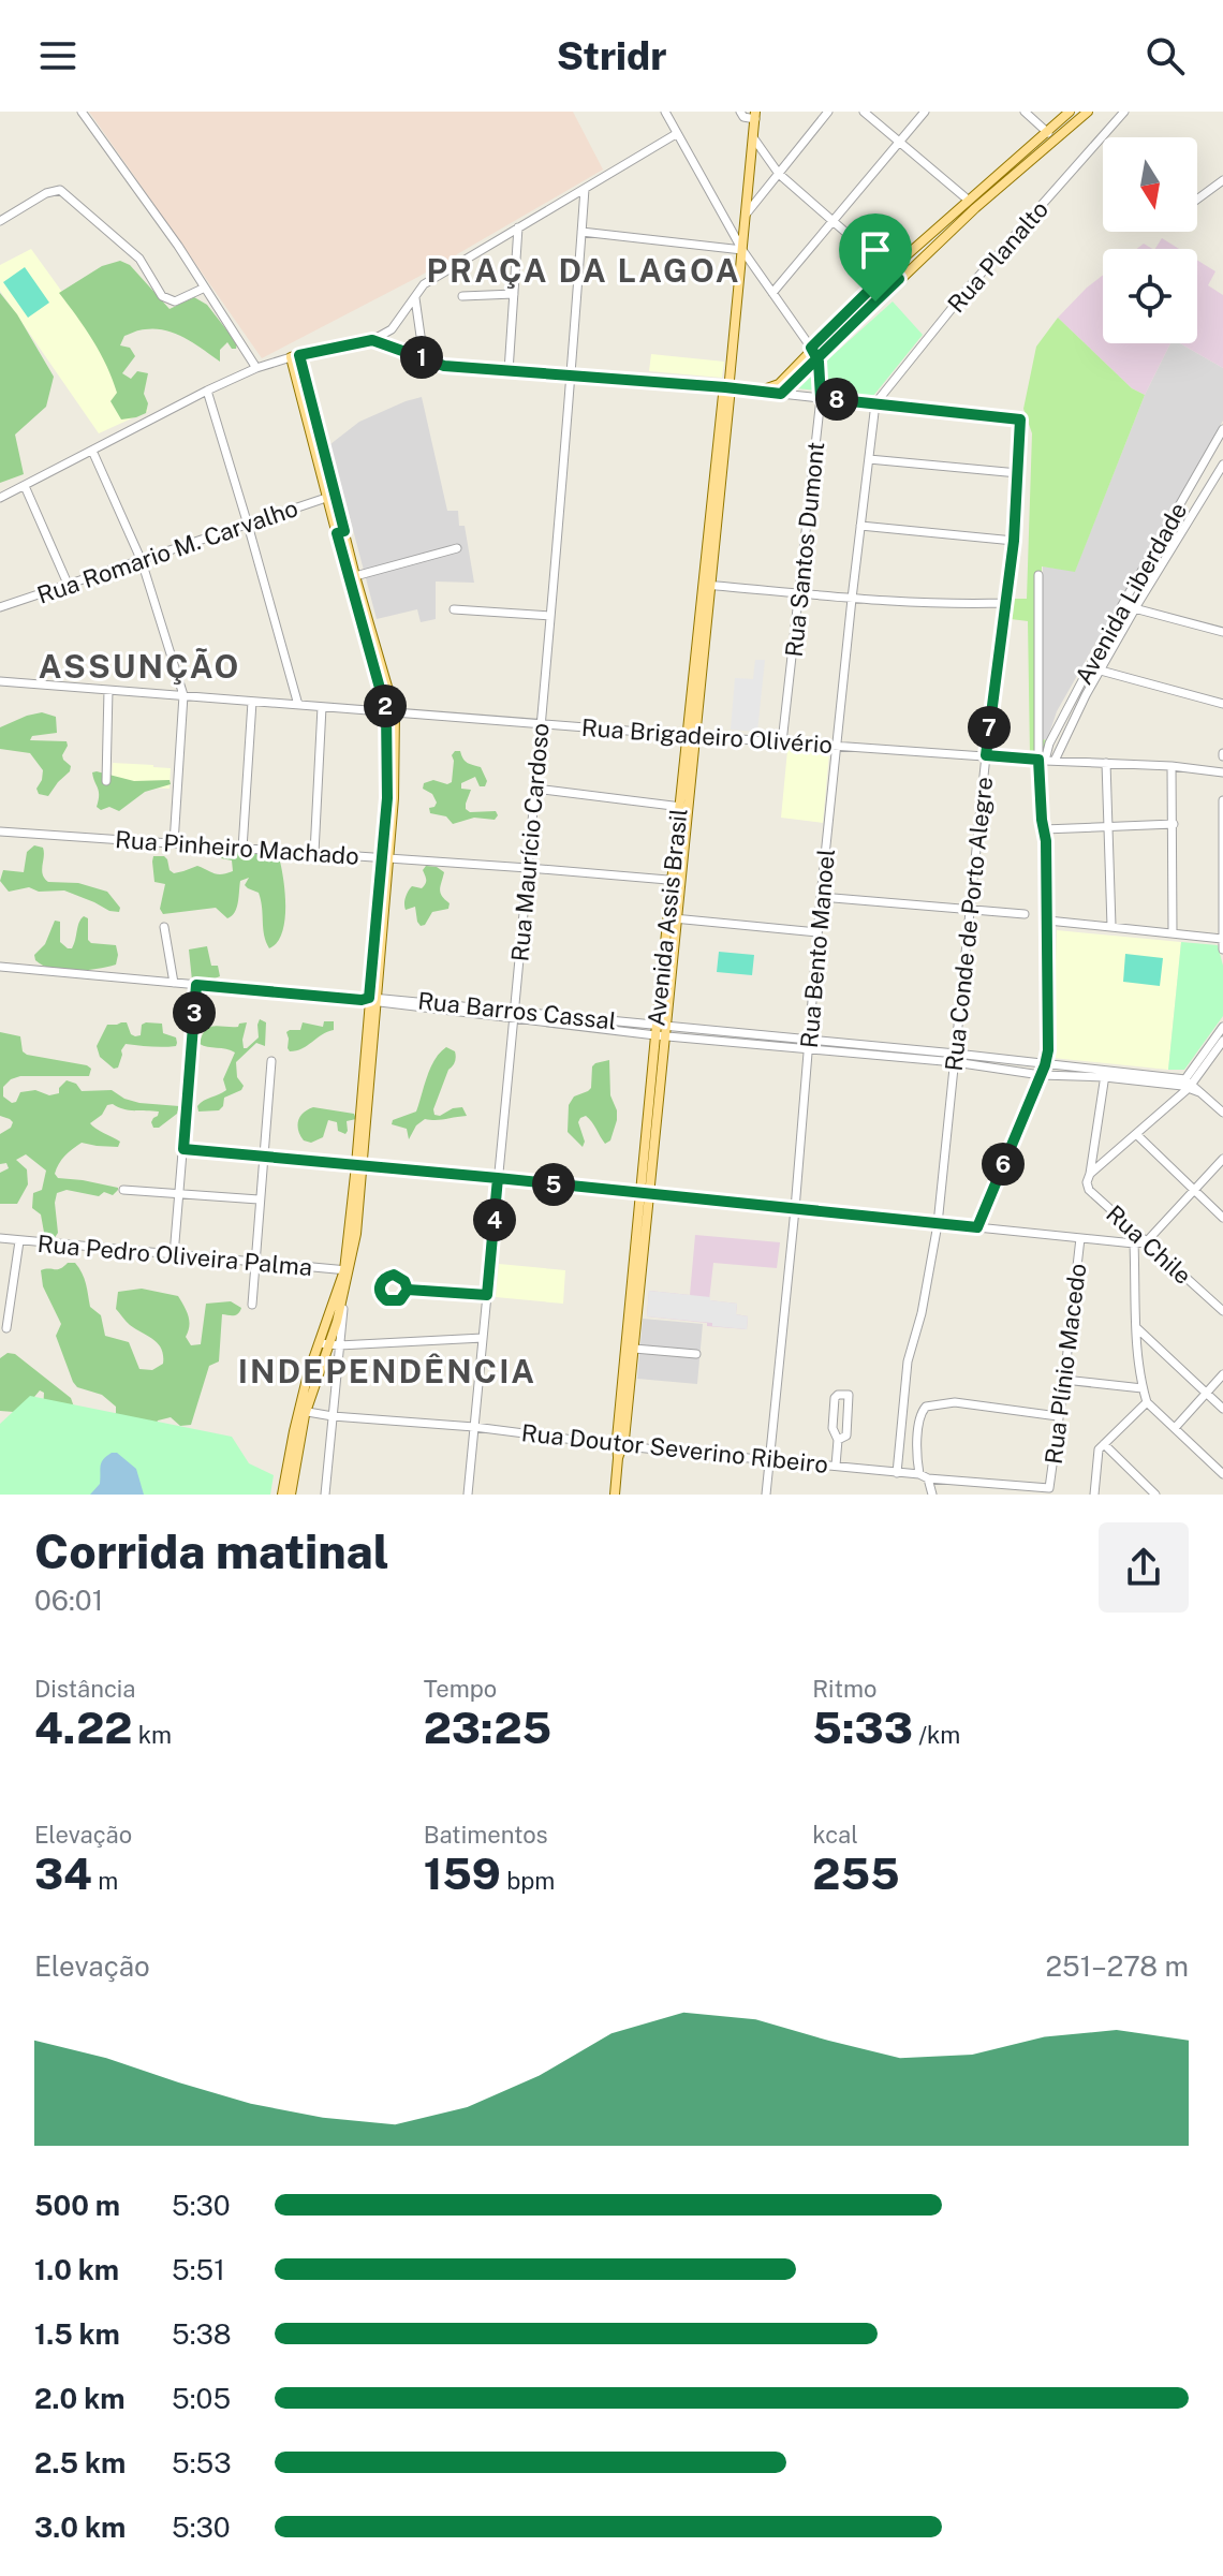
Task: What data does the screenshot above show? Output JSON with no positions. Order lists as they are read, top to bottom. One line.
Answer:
{"streets":{"main road":["Avenida Assis Brasil"],"street":["Rua Planalto","Rua Santos Dumont","Rua Romario M. Carvalho","Avenida Liberdade","Rua Brigadeiro Olivério","Rua Maurício Cardoso","Rua Pinheiro Machado","Rua Conde de Porto Alegre","Rua Bento Manoel","Rua Barros Cassal","Rua Chile","Rua Pedro Oliveira Palma","Rua Plínio Macedo","Rua Doutor Severino Ribeiro"]},"crossings":[["Rua Planalto","Rua Conde de Porto Alegre"],["Rua Planalto","Rua Bento Manoel"],["Rua Santos Dumont","Rua Brigadeiro Olivério"],["Avenida Liberdade","Rua Brigadeiro Olivério"],["Rua Brigadeiro Olivério","Rua Maurício Cardoso"],["Rua Brigadeiro Olivério","Avenida Assis Brasil"],["Rua Brigadeiro Olivério","Rua Conde de Porto Alegre"],["Rua Brigadeiro Olivério","Rua Bento Manoel"],["Rua Maurício Cardoso","Rua Pinheiro Machado"],["Rua Maurício Cardoso","Rua Barros Cassal"],["Rua Maurício Cardoso","Rua Doutor Severino Ribeiro"],["Rua Pinheiro Machado","Avenida Assis Brasil"],["Avenida Assis Brasil","Rua Barros Cassal"],["Avenida Assis Brasil","Rua Doutor Severino Ribeiro"],["Rua Conde de Porto Alegre","Rua Bento Manoel"],["Rua Conde de Porto Alegre","Rua Barros Cassal"],["Rua Conde de Porto Alegre","Rua Doutor Severino Ribeiro"],["Rua Bento Manoel","Rua Barros Cassal"],["Rua Bento Manoel","Rua Doutor Severino Ribeiro"],["Rua Plínio Macedo","Rua Doutor Severino Ribeiro"]],"districts":["PRAÇA DA LAGOA","ASSUNÇÃO","INDEPENDÊNCIA"],"north":"bottom","page":{"header":"Stridr","pins":["1","8","2","7","3","6","5","4"],"heading":["Corrida matinal","06:01"],"stats":[["Distância","4.22 km"],["Tempo","23:25"],["Ritmo","5:33 /km"],["Elevação","34 m"],["Batimentos","159 bpm"],["kcal","255"]],"chart":["Elevação","251–278 m"],"list":[{"name":"500 m","note":"5:30"},{"name":"1.0 km","note":"5:51"},{"name":"1.5 km","note":"5:38"},{"name":"2.0 km","note":"5:05"},{"name":"2.5 km","note":"5:53"},{"name":"3.0 km","note":"5:30"}]}}
